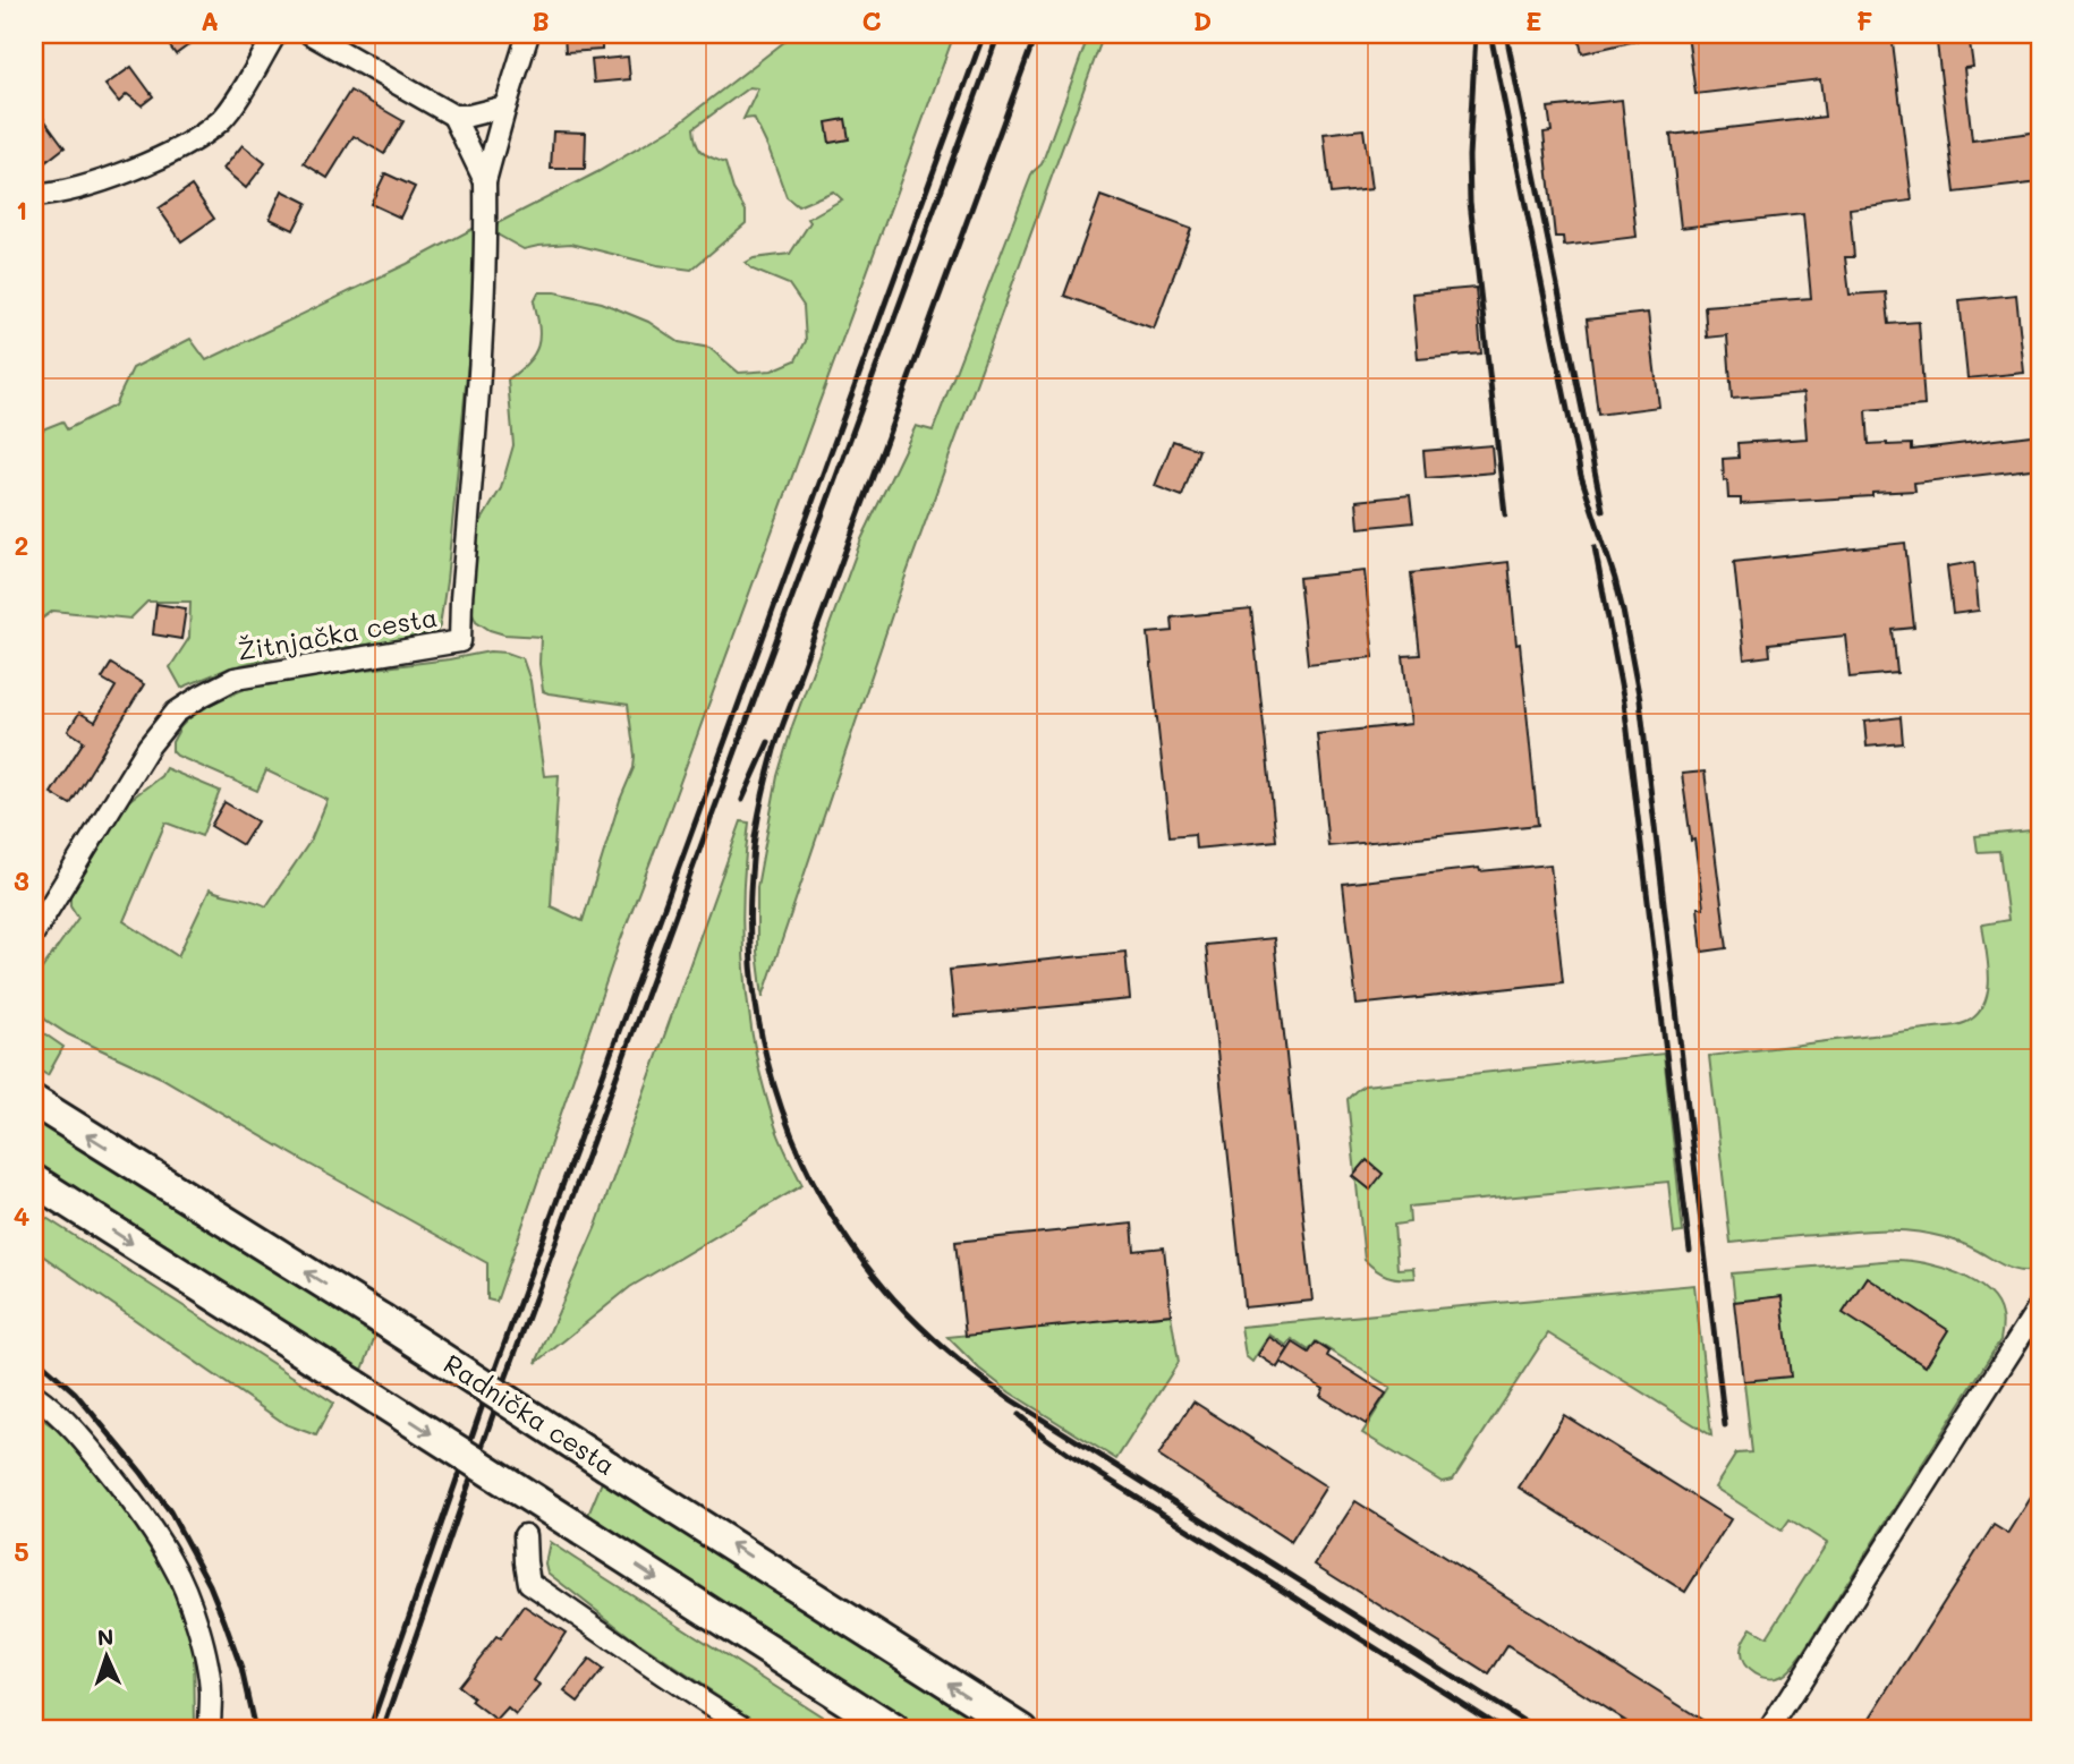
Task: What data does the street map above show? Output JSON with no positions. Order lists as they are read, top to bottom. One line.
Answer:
{"streets":{"main road":["Radnička cesta"],"street":["Žitnjačka cesta"]},"north":"top","grid":{"columns":["A","B","C","D","E","F"],"rows":["1","2","3","4","5"]}}
